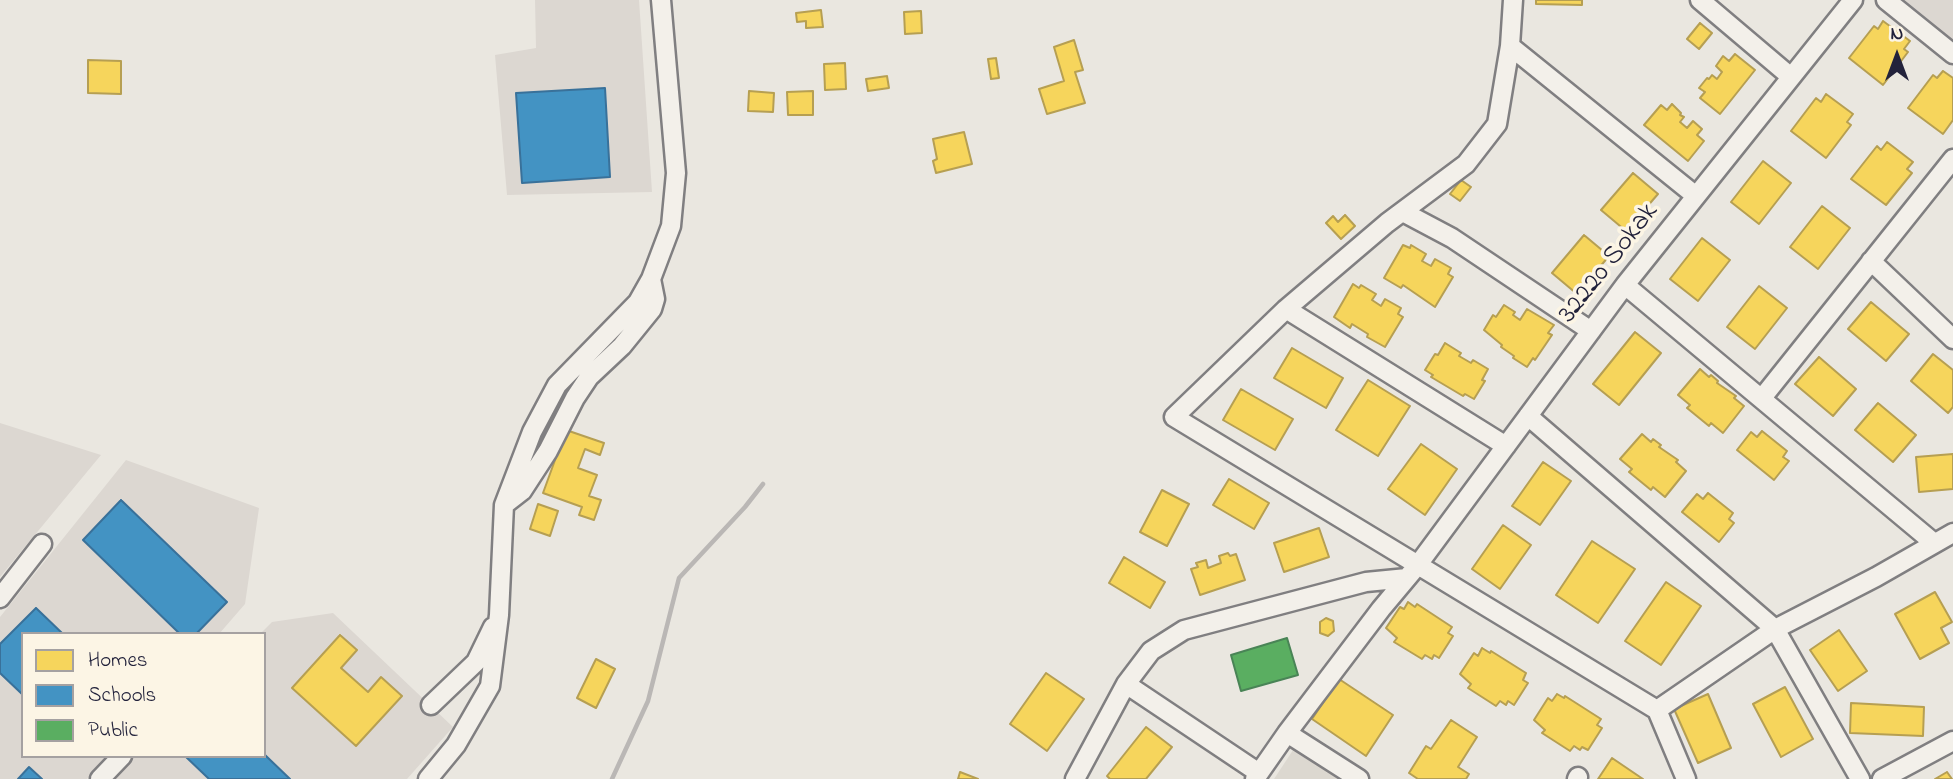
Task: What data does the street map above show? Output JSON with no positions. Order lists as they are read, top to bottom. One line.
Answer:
{"streets":{"street":["32220 Sokak"]},"legend":["Homes","Schools","Public"],"north":"top"}
